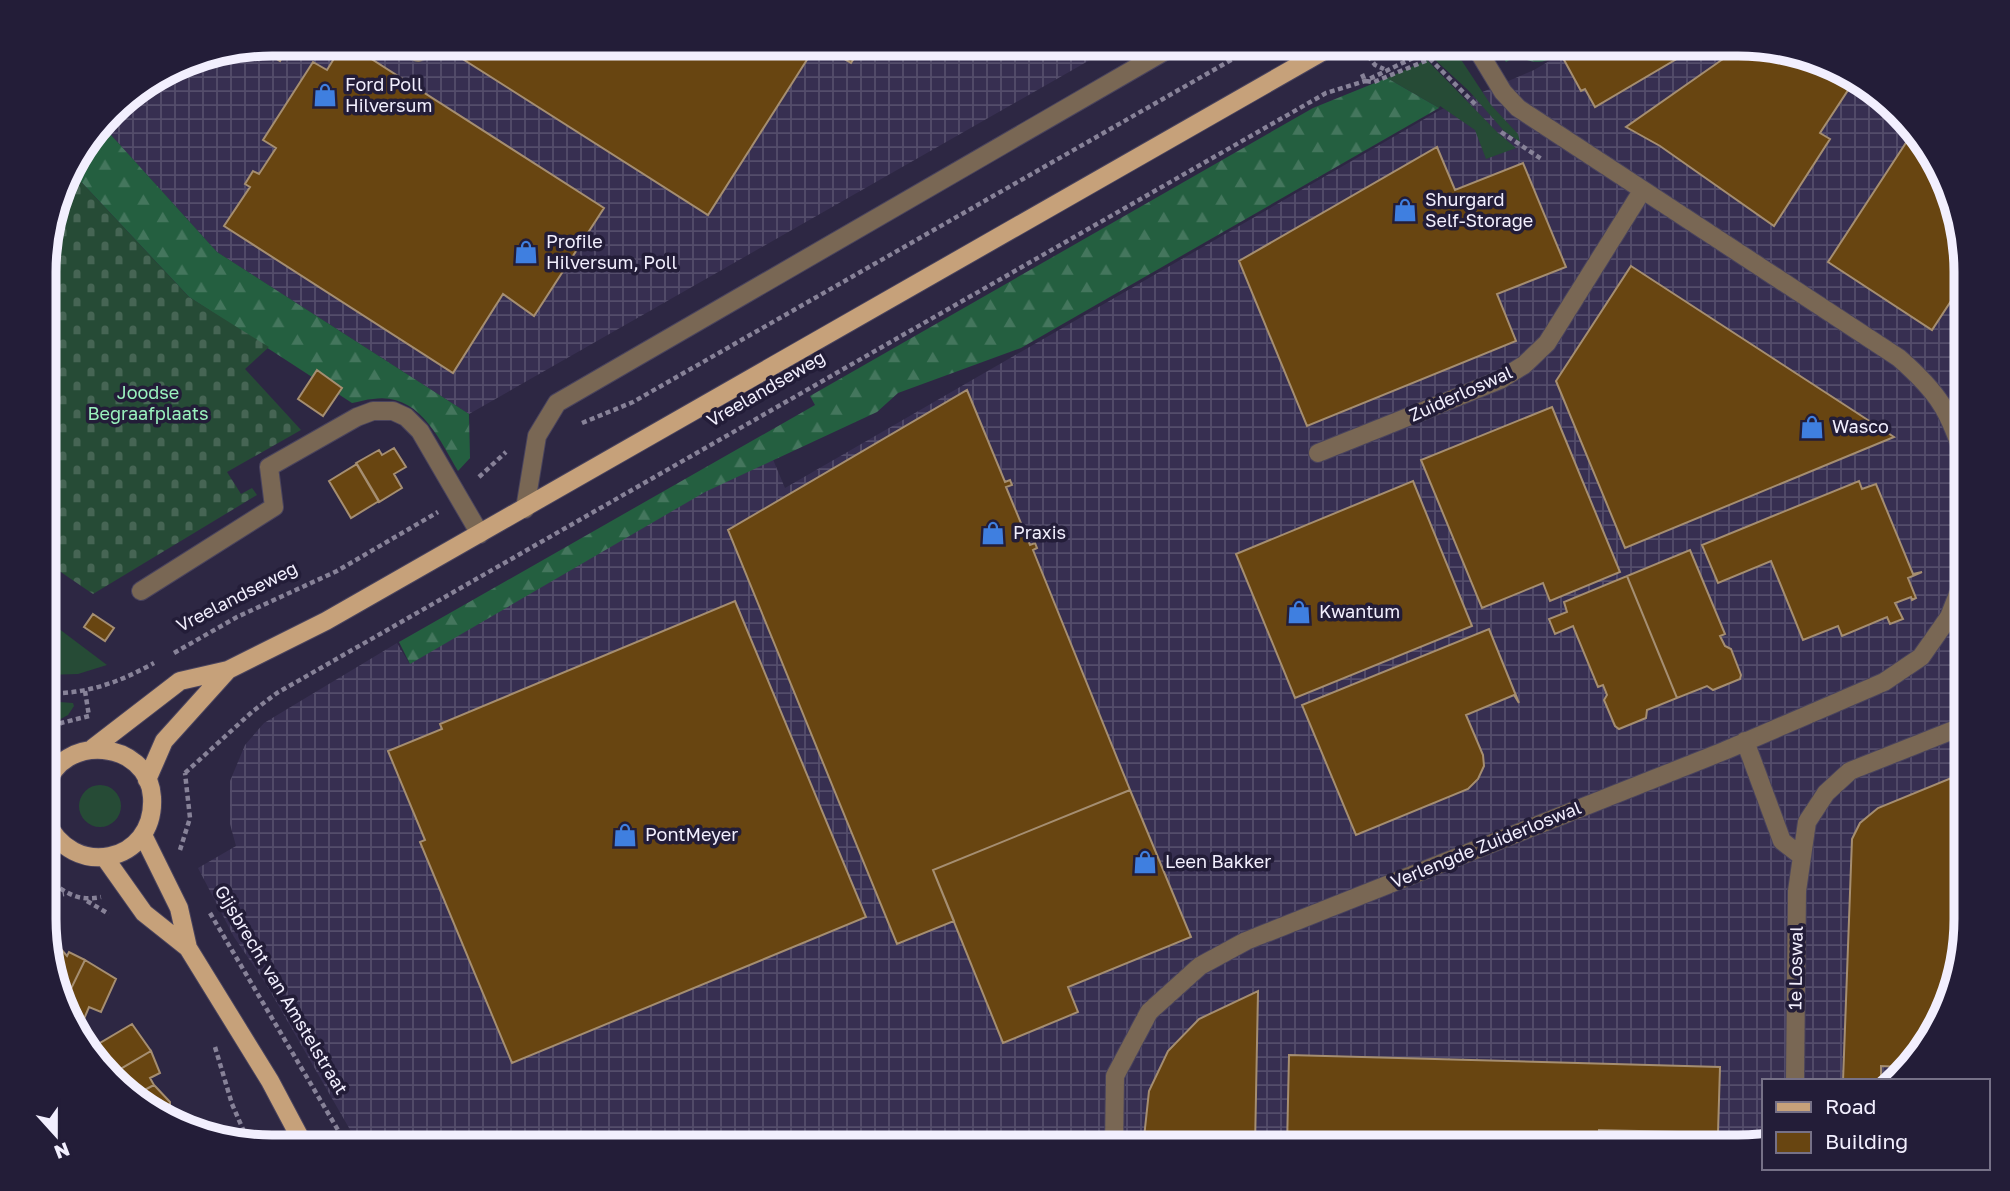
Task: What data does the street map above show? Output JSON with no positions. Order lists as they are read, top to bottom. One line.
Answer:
{"streets":{"main road":["Vreelandseweg"],"street":["Zuiderloswal","Verlengde Zuiderloswal","1e Loswal"],"path":["Gijsbrecht van Amstelstraat"]},"parks":["Joodse Begraafplaats"],"places":{"shop":["Ford Poll Hilversum","Shurgard Self-Storage","Profile Hilversum, Poll","Wasco","Praxis","Kwantum","PontMeyer","Leen Bakker"]},"legend":["Road","Building"],"north":"bottom"}
